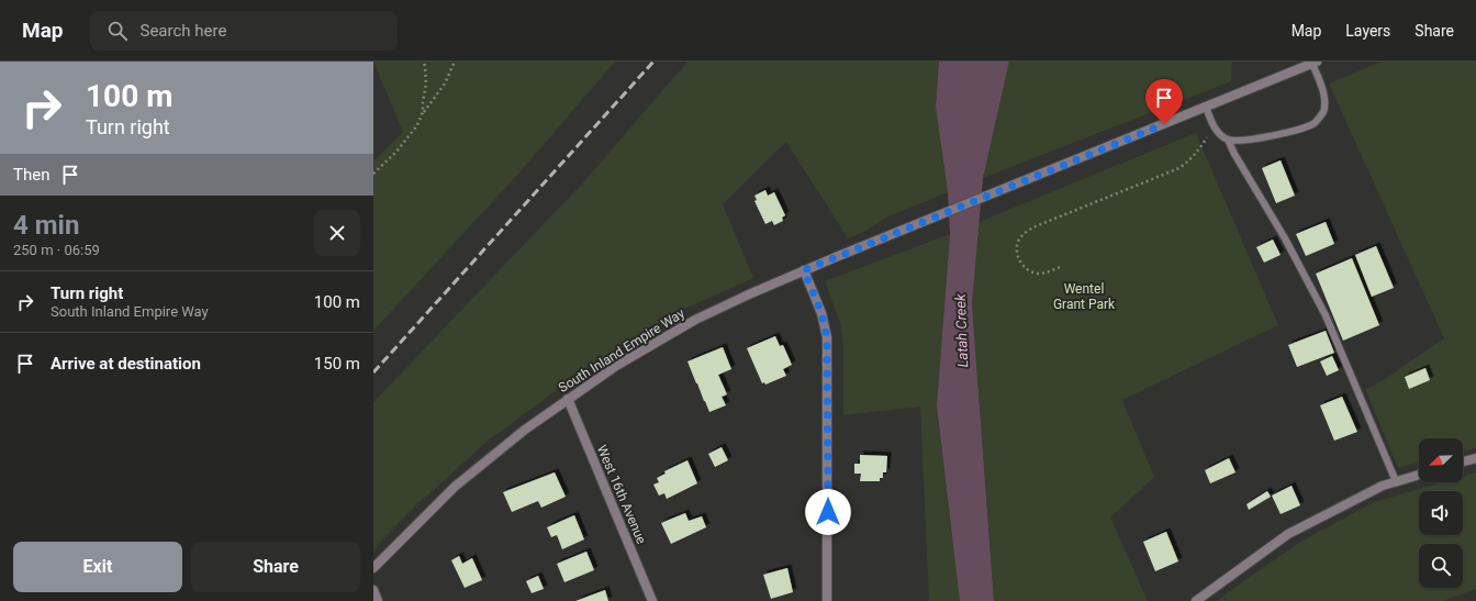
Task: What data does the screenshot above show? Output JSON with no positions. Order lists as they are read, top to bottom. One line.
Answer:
{"streets":{"street":["South Inland Empire Way","West 16th Avenue"]},"crossings":[["South Inland Empire Way","West 16th Avenue"]],"water":["Latah Creek"],"parks":["Wentel Grant Park"],"north":"bottom left","page":{"header":"Map","search":"Search here","nav":["Map","Layers","Share"],"turn":["100 m","Turn right"],"then":"Then","heading":["4 min","250 m · 06:59"],"list":[{"name":"Turn right","note":"South Inland Empire Way","value":"100 m"},{"name":"Arrive at destination","value":"150 m"}],"buttons":["Exit","Share"]}}
